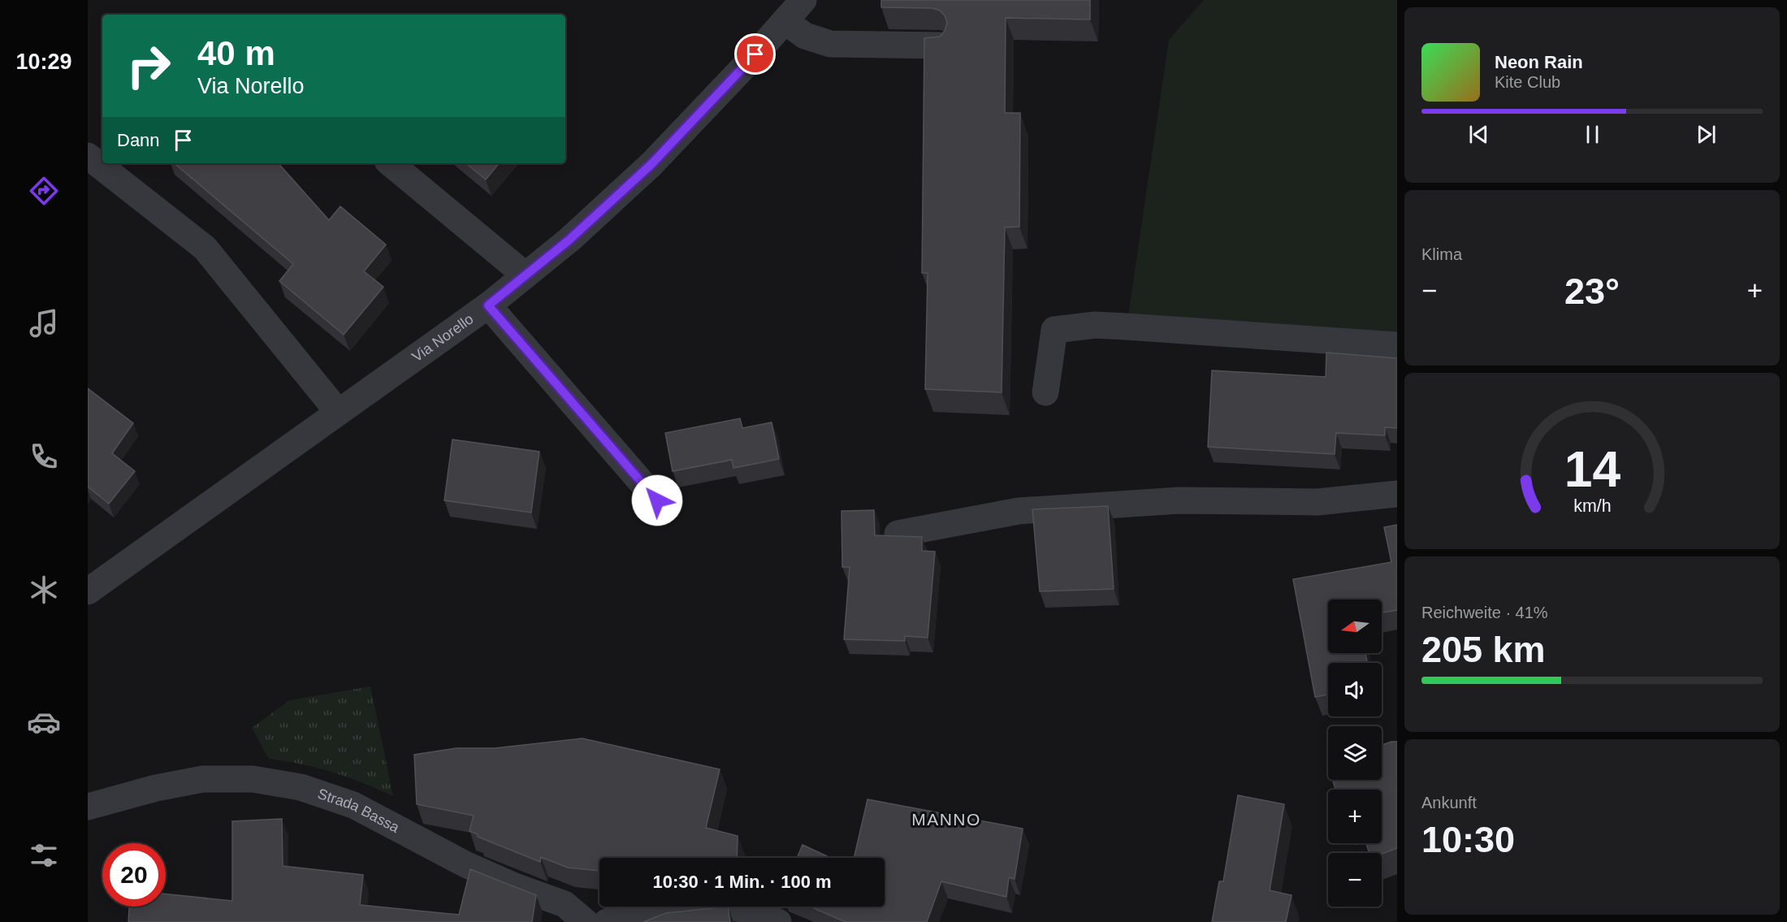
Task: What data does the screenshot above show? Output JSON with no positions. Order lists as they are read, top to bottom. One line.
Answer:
{"streets":{"street":["Via Norello","Strada Bassa"]},"districts":["MANNO"],"north":"left","page":{"tabs":"10:29","turn":["40 m","Via Norello"],"song":["Neon Rain","Kite Club"],"then":"Dann","tile":["Klima",["Reichweite · 41%","205 km"],["Ankunft","10:30"]],"heat":["−","23°","+"],"map_buttons":["+","−"],"limit":"20","trip":"10:30 · 1 Min. · 100 m","gauge":["14","km/h"]}}
